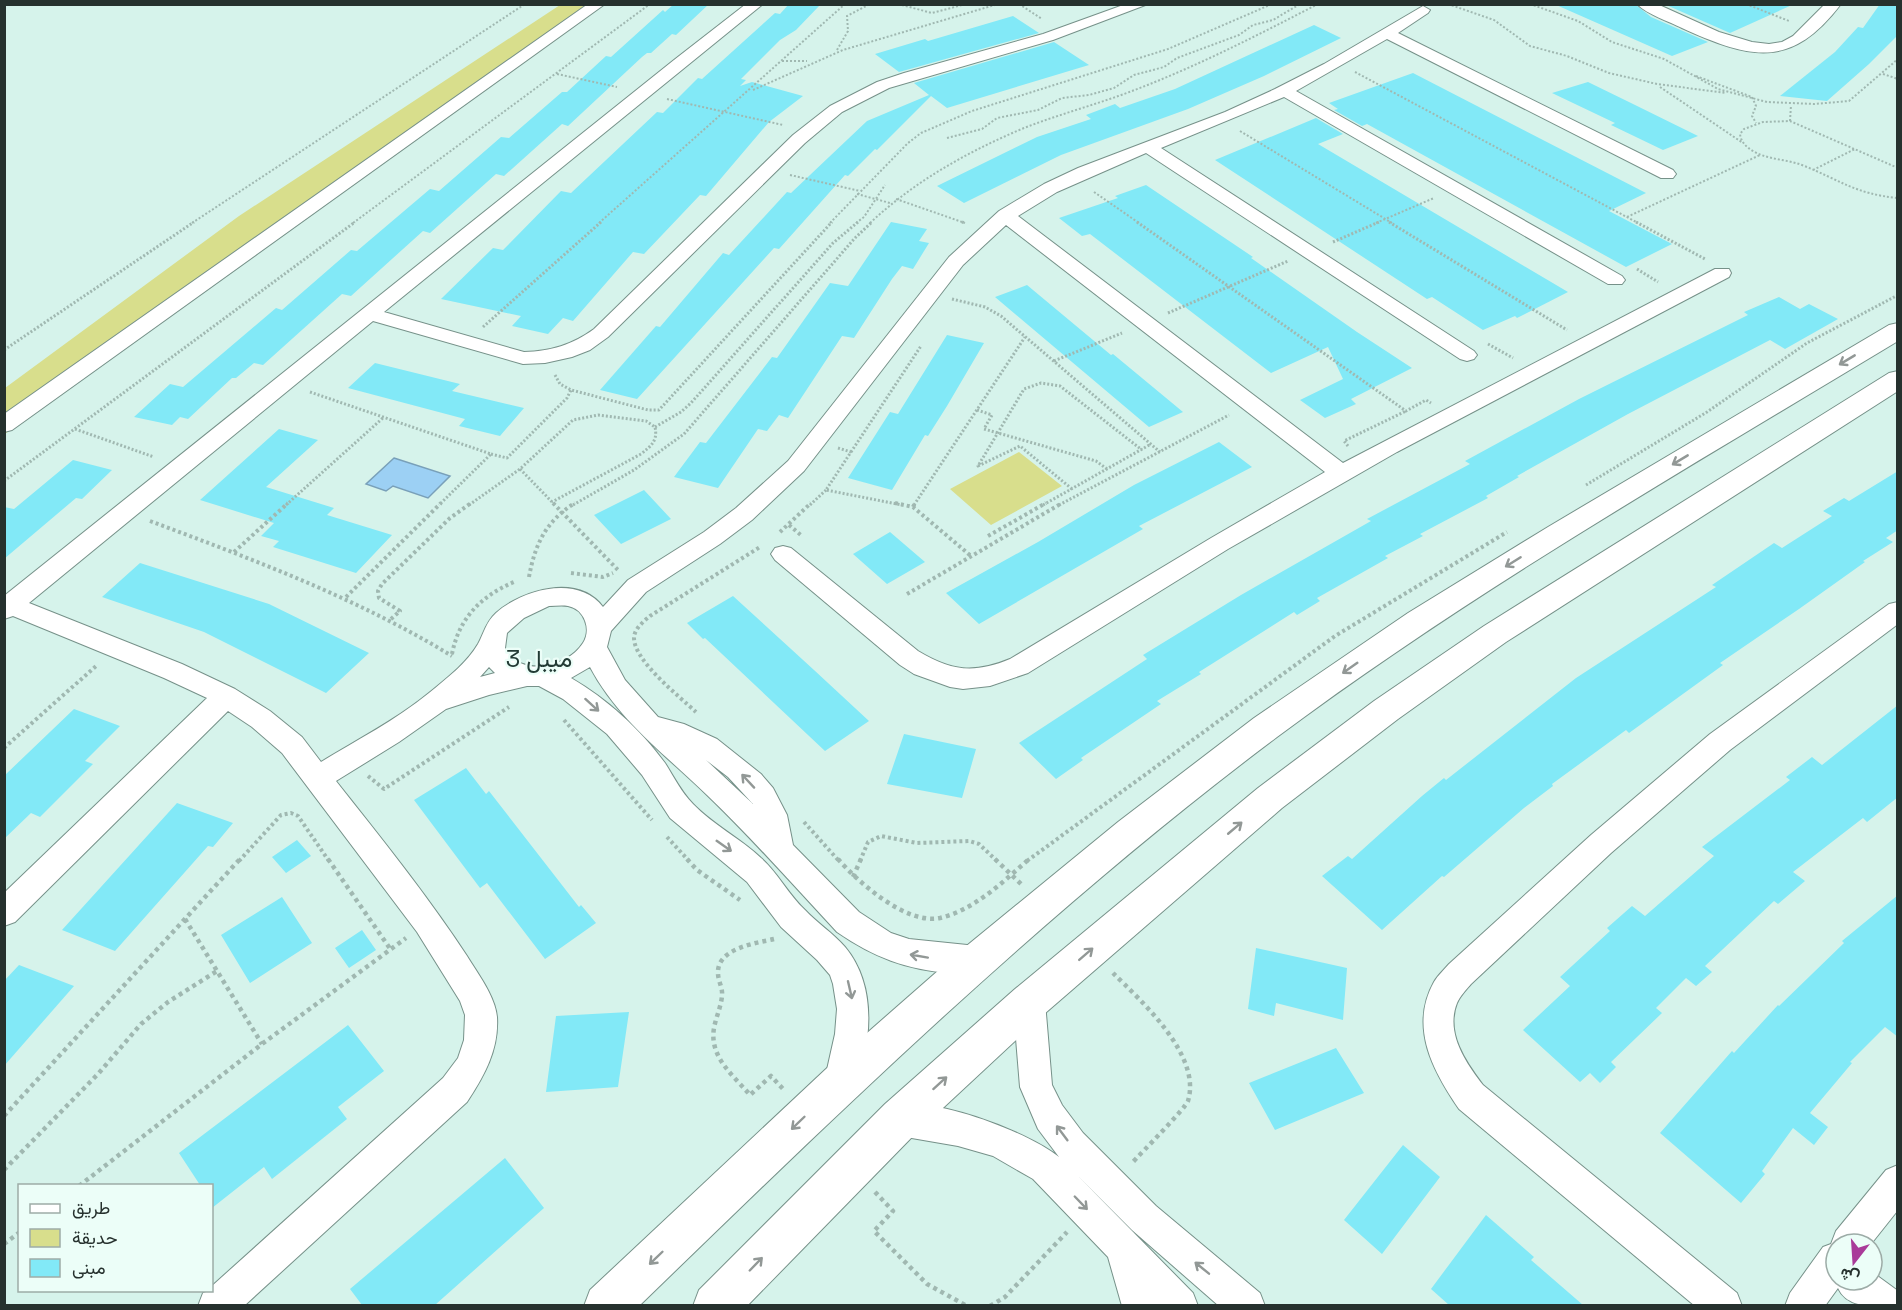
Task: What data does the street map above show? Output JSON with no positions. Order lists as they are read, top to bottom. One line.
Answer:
{"districts":["ميبل 3"],"legend":["طريق","حديقة","مبنى"],"north":"bottom"}
